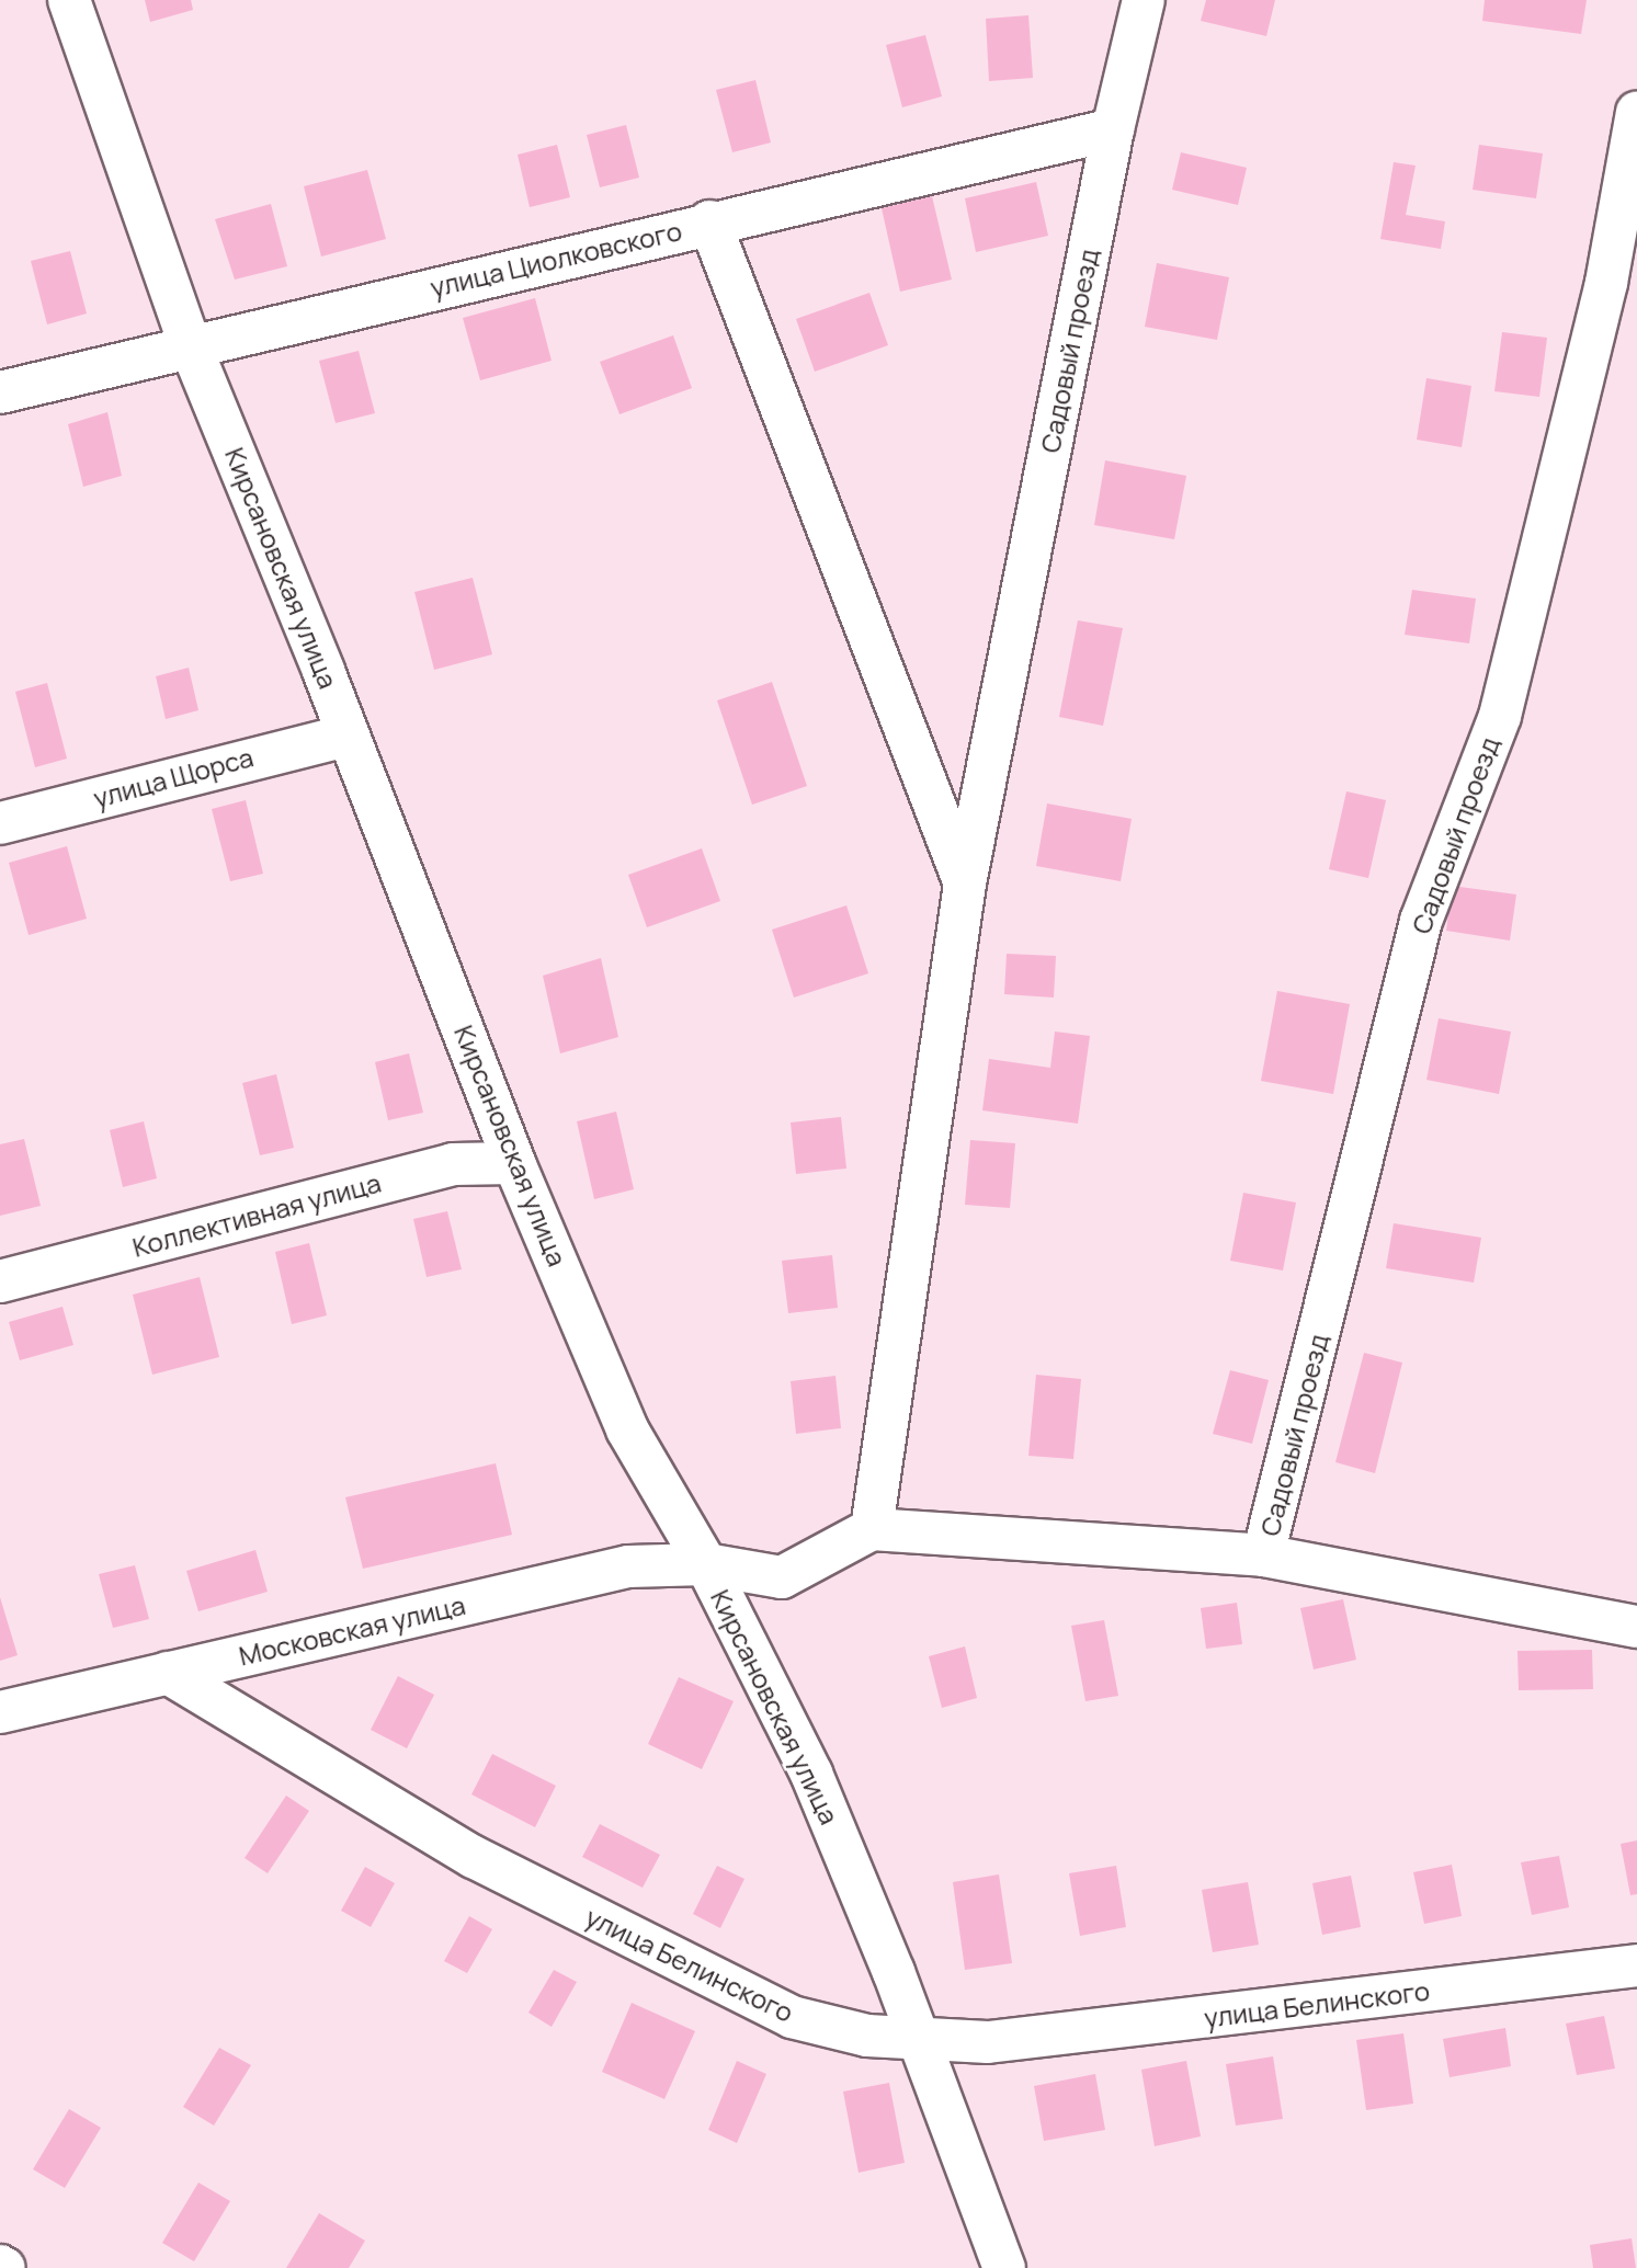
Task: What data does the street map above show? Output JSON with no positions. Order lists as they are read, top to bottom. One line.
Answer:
{"streets":{"street":["улица Циолковского","Садовый проезд","Кирсановская улица","улица Щорса","Коллективная улица","Московская улица","улица Белинского"]},"crossings":[["улица Циолковского","Садовый проезд"],["улица Циолковского","Кирсановская улица"],["Кирсановская улица","улица Щорса"],["Кирсановская улица","Коллективная улица"],["Кирсановская улица","Московская улица"],["Кирсановская улица","улица Белинского"],["Московская улица","улица Белинского"]]}
